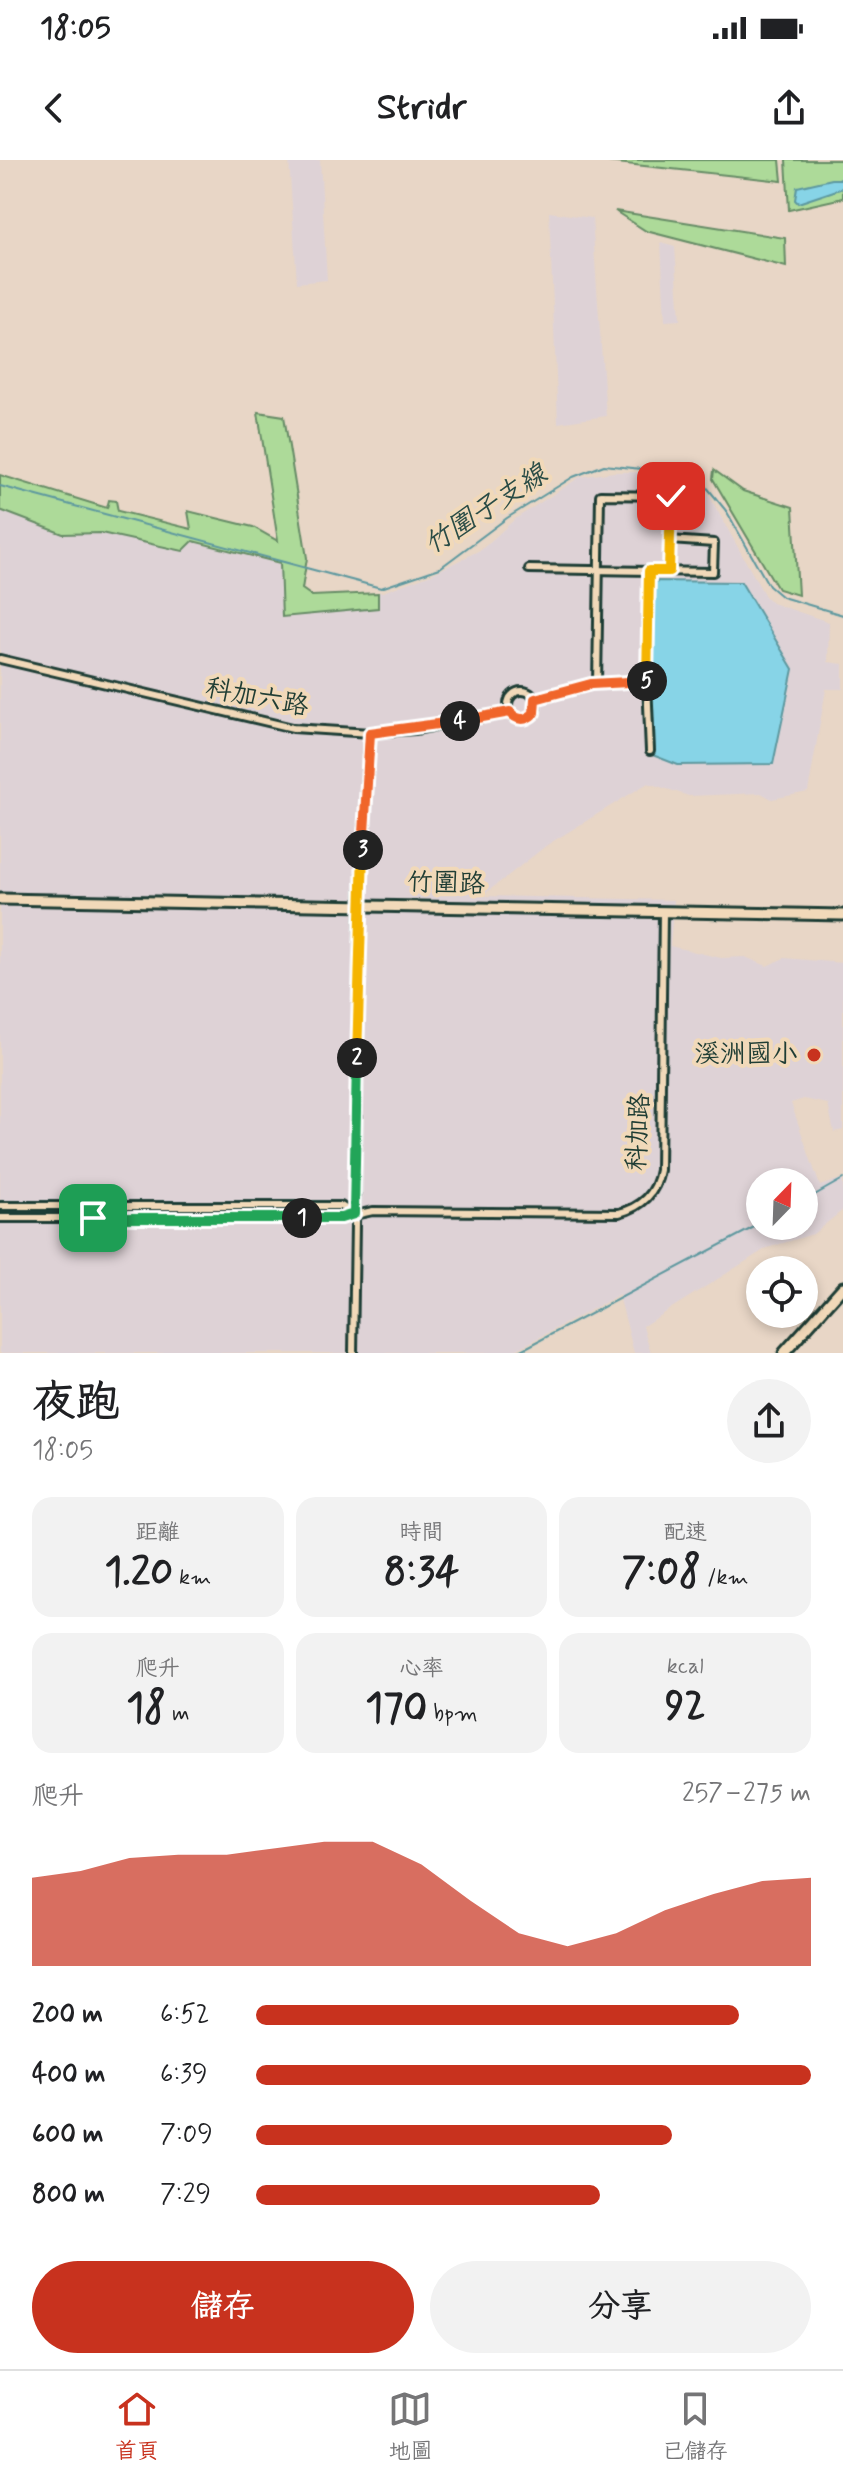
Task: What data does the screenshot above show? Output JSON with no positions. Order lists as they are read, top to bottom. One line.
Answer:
{"streets":{"street":["科加六路","竹圍路","科加路"]},"crossings":[["竹圍路","科加路"]],"water":["竹圍子支線"],"places":["溪洲國小"],"north":"top right","page":{"status":"18:05","header":"Stridr","pins":["5","4","3","2","1"],"heading":["夜跑","18:05"],"stats":[["距離","1.20 km"],["時間","8:34"],["配速","7:08 /km"],["爬升","18 m"],["心率","170 bpm"],["kcal","92"]],"chart":["爬升","257–275 m"],"list":[{"name":"200 m","note":"6:52"},{"name":"400 m","note":"6:39"},{"name":"600 m","note":"7:09"},{"name":"800 m","note":"7:29"}],"buttons":["儲存","分享"],"tabs":["首頁","地圖","已儲存"]}}
